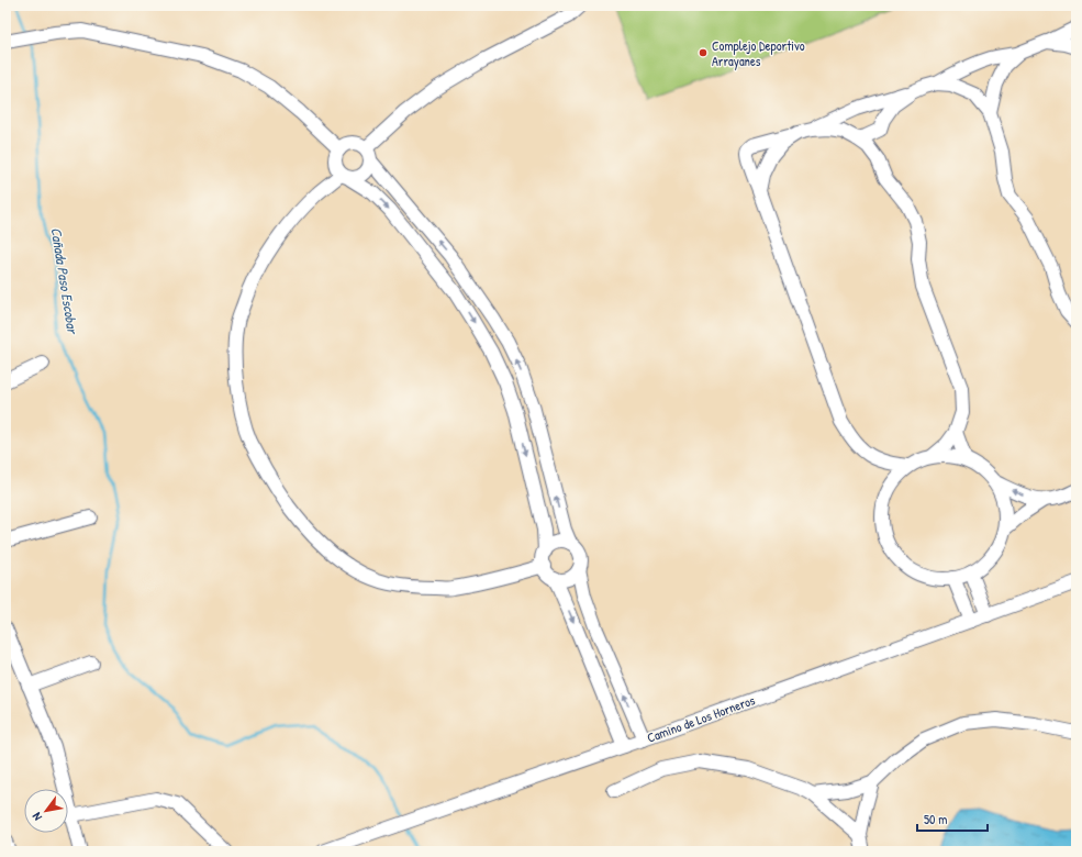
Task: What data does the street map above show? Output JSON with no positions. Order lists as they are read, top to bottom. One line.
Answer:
{"streets":{"street":["Camino de Los Horneros"]},"water":["Cañada Paso Escobar"],"places":["Complejo Deportivo Arrayanes"],"scale_bar":"50 m","north":"bottom left"}
